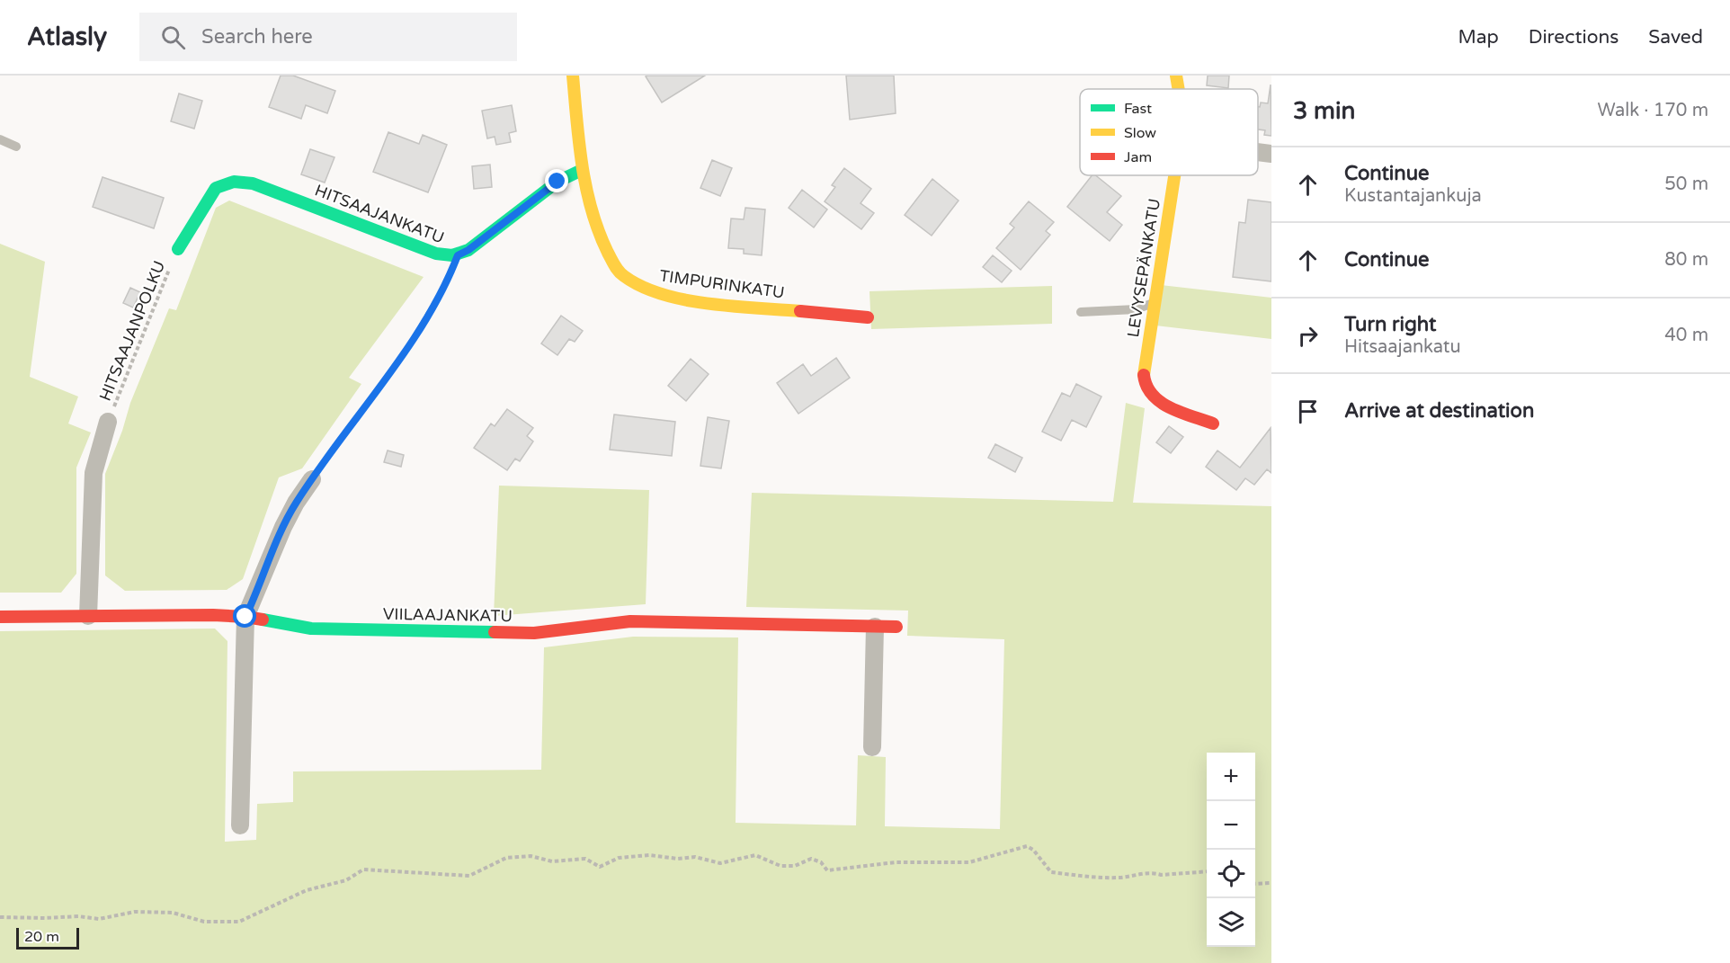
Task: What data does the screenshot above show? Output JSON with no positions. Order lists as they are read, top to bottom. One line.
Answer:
{"streets":{"street":["HITSAAJANKATU","LEVYSEPÄNKATU","TIMPURINKATU","VIILAAJANKATU"],"path":["HITSAAJANPOLKU"]},"crossings":[["HITSAAJANKATU","TIMPURINKATU"],["HITSAAJANKATU","HITSAAJANPOLKU"]],"legend":["Fast","Slow","Jam"],"scale_bar":"20 m","page":{"header":"Atlasly","search":"Search here","nav":["Map","Directions","Saved"],"heading":["3 min","Walk · 170 m"],"list":[["Continue","Kustantajankuja","50 m"],["Continue","80 m"],["Turn right","Hitsaajankatu","40 m"],"Arrive at destination"],"map_buttons":["+","−"],"scale":"20 m"}}
